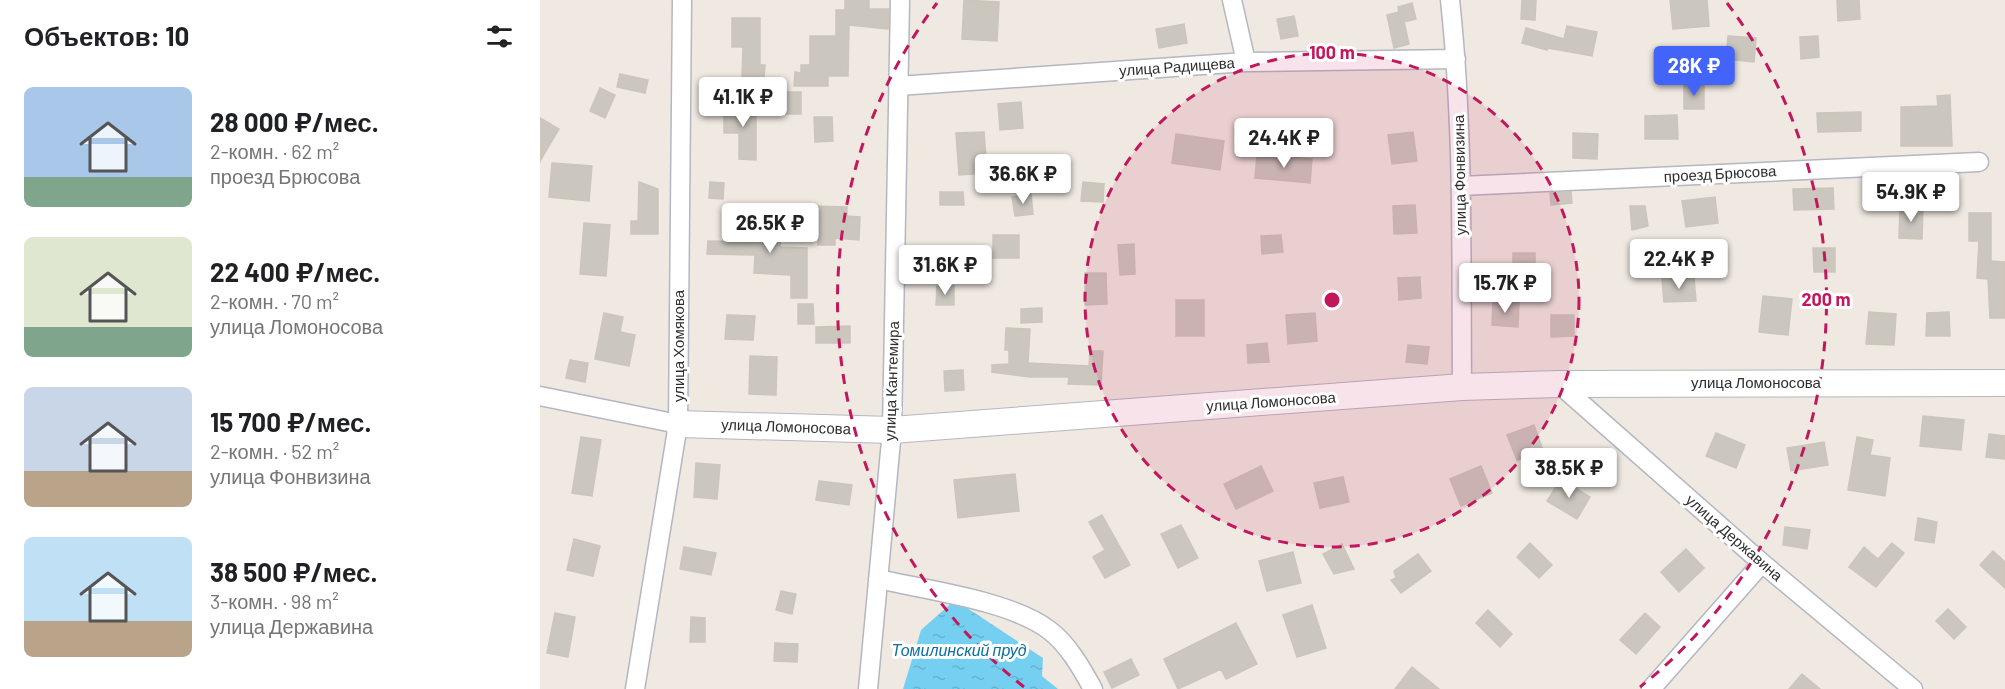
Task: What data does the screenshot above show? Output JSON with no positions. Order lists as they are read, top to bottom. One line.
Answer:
{"streets":{"street":["улица Радищева","проезд Брюсова","улица Фонвизина","улица Хомякова","улица Кантемира","улица Ломоносова","улица Державина"]},"crossings":[["улица Радищева","улица Фонвизина"],["улица Радищева","улица Кантемира"],["проезд Брюсова","улица Фонвизина"],["улица Фонвизина","улица Ломоносова"],["улица Хомякова","улица Ломоносова"],["улица Кантемира","улица Ломоносова"],["улица Ломоносова","улица Державина"]],"water":["Томилинский пруд"],"page":{"heading":"Объектов: 10","price":["28K ₽","41.1K ₽","24.4K ₽","36.6K ₽","54.9K ₽","26.5K ₽","22.4K ₽","31.6K ₽","15.7K ₽","38.5K ₽"],"list":[{"name":"28 000 ₽/мес.","note":"2-комн. · 62 m² · проезд Брюсова"},{"name":"22 400 ₽/мес.","note":"2-комн. · 70 m² · улица Ломоносова"},{"name":"15 700 ₽/мес.","note":"2-комн. · 52 m² · улица Фонвизина"},{"name":"38 500 ₽/мес.","note":"3-комн. · 98 m² · улица Державина"}]},"rings":["100 m","200 m"]}
